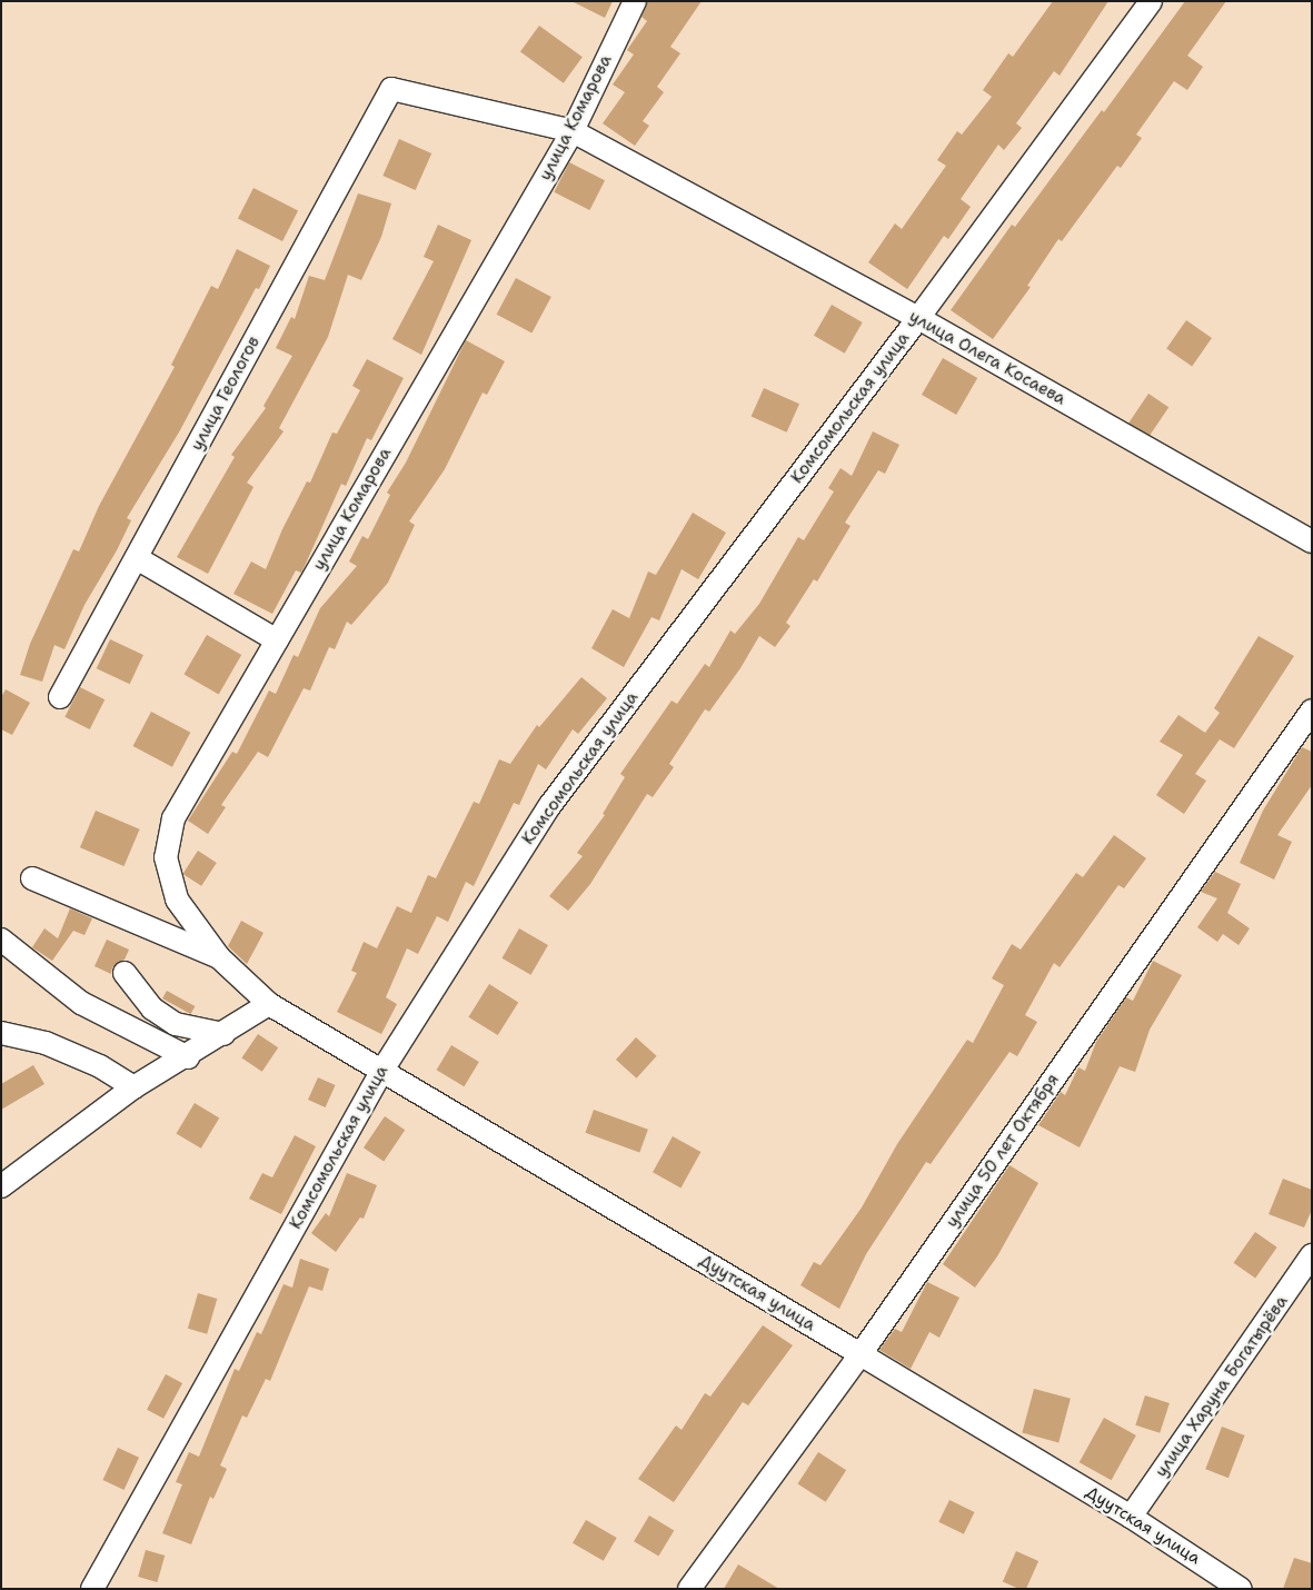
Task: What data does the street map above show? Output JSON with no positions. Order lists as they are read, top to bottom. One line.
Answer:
{"streets":{"street":["улица Комарова","улица Олега Косаева","улица Геологов","Комсомольская улица","улица 50 лет Октября","Дуутская улица","улица Харуна Богатырёва"]},"crossings":[["улица Комарова","улица Олега Косаева"],["улица Комарова","Дуутская улица"],["улица Олега Косаева","улица Геологов"],["улица Олега Косаева","Комсомольская улица"],["Комсомольская улица","Дуутская улица"],["улица 50 лет Октября","Дуутская улица"],["Дуутская улица","улица Харуна Богатырёва"]]}
